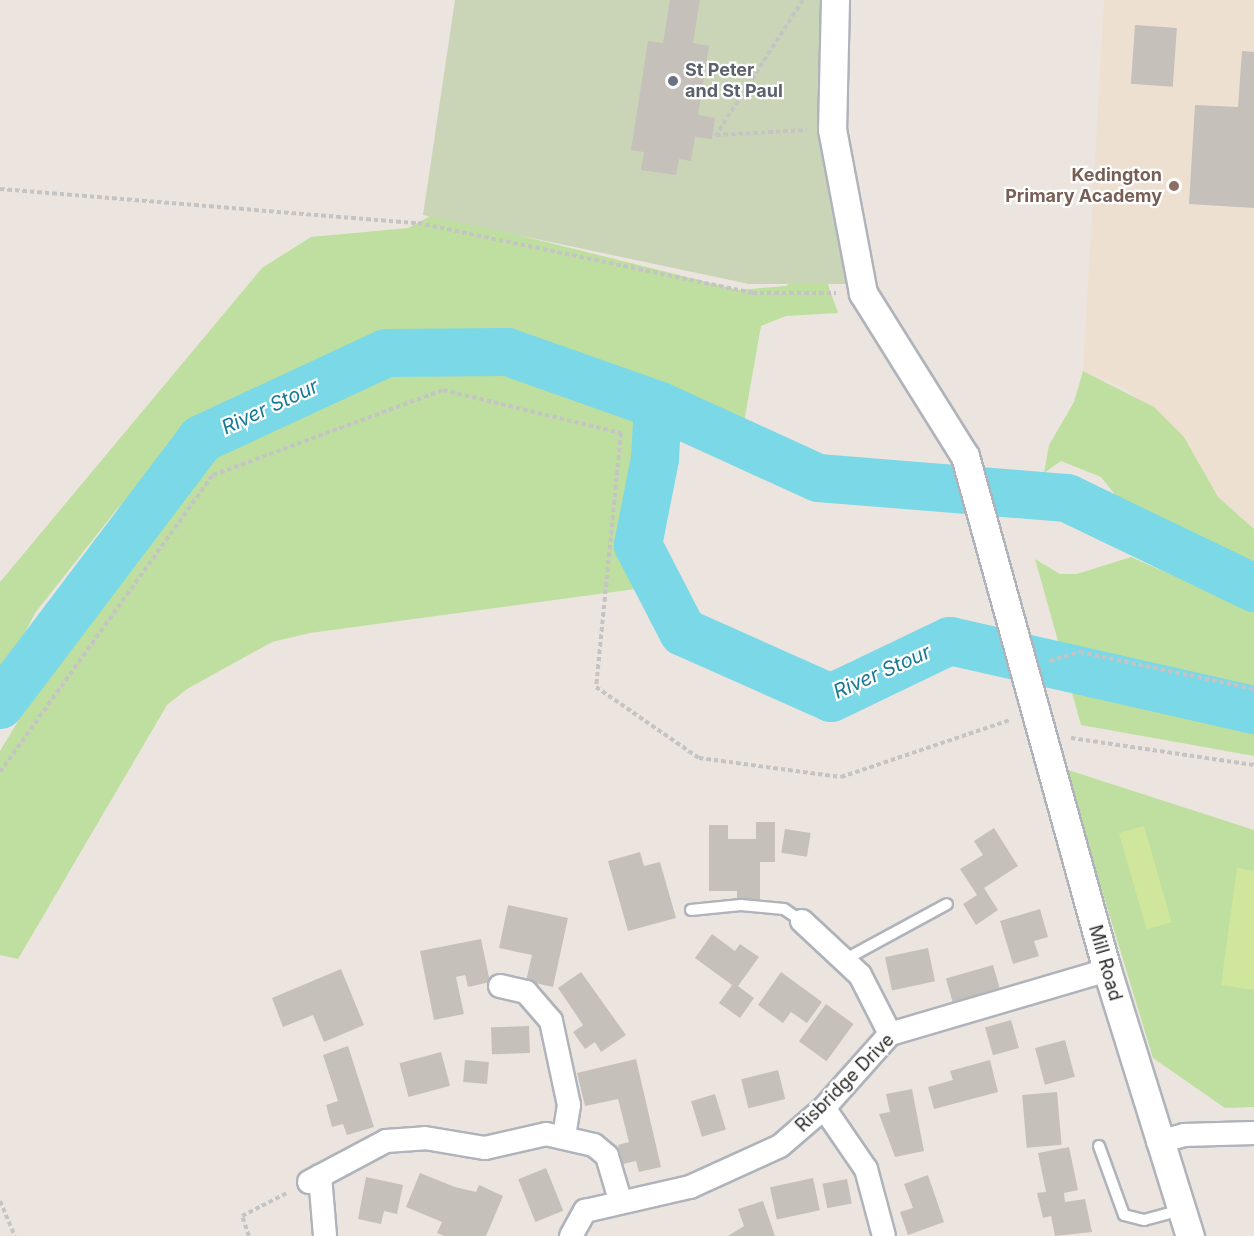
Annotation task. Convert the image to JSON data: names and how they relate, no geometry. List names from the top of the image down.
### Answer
{
  "streets": {
    "street": ["Mill Road", "Risbridge Drive"]
  },
  "crossings": [
    ["Mill Road", "Risbridge Drive"]
  ],
  "water": ["River Stour"],
  "places": ["St Peter and St Paul", "Kedington Primary Academy"]
}
